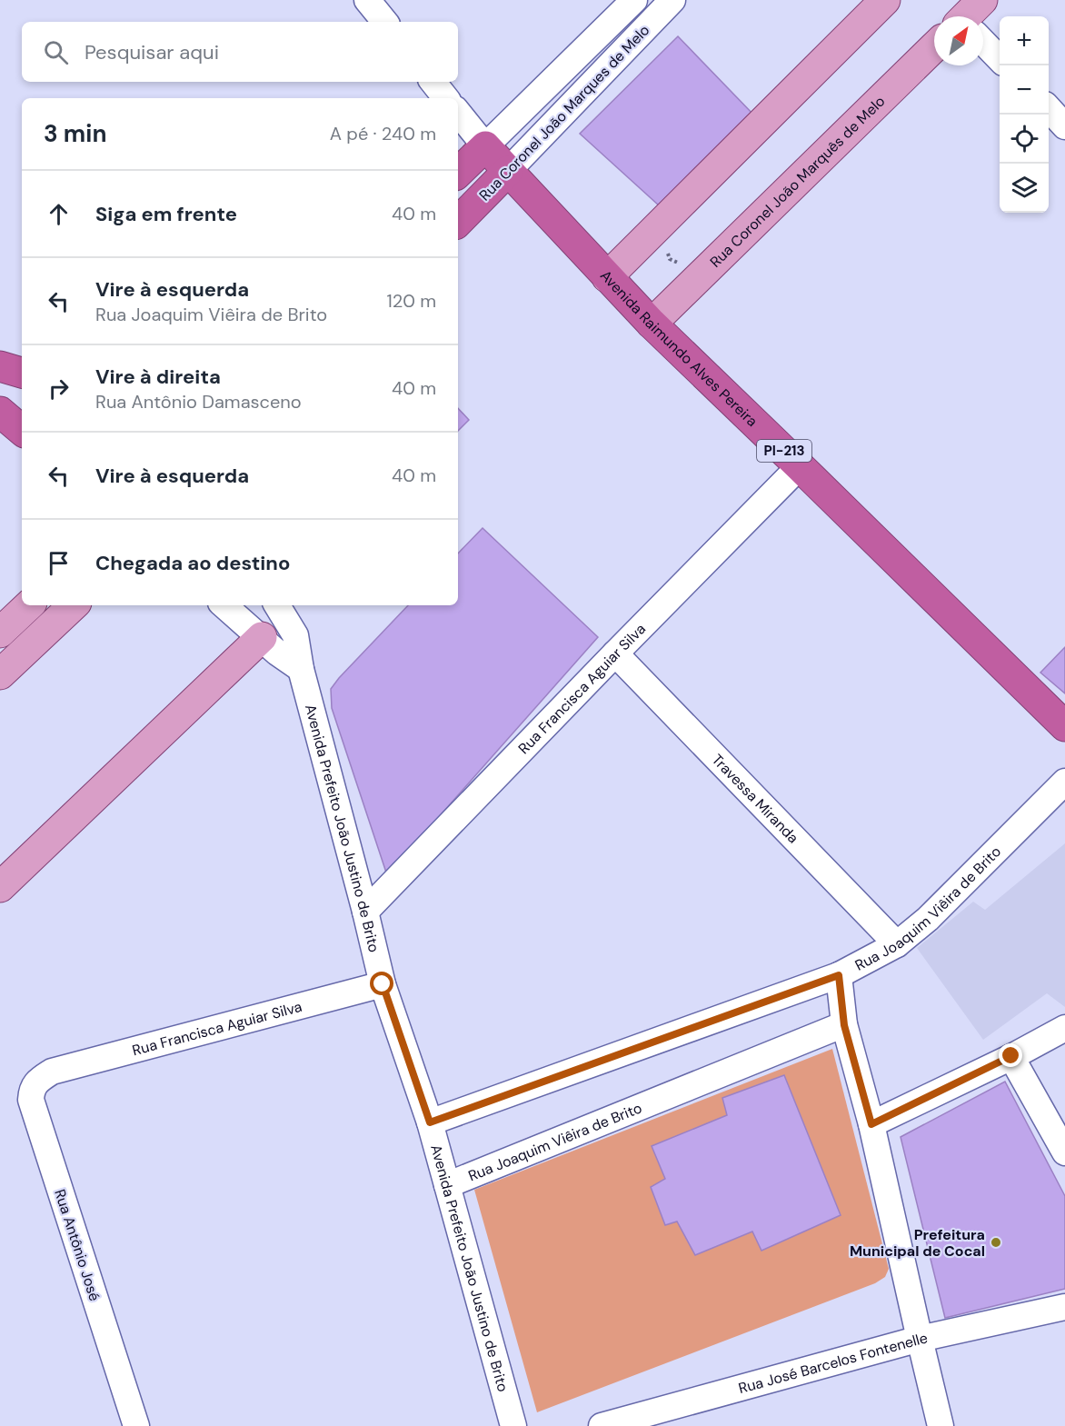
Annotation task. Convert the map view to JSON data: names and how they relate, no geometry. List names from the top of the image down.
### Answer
{
  "streets": {
    "highway": ["Rua Coronel João Marques de Melo", "Avenida Raimundo Alves Pereira", "PI-213"],
    "main road": ["Rua Coronel João Marquês de Melo"],
    "street": [
      "Rua Francisca Aguiar Silva",
      "Travessa Miranda",
      "Avenida Prefeito João Justino de Brito",
      "Rua Joaquim Viêira de Brito",
      "Rua Antônio José",
      "Rua José Barcelos Fontenelle"
    ]
  },
  "crossings": [
    ["Rua Coronel João Marques de Melo", "Avenida Raimundo Alves Pereira"],
    ["Rua Coronel João Marques de Melo", "PI-213"],
    ["Rua Coronel João Marquês de Melo", "Avenida Raimundo Alves Pereira"],
    ["Avenida Raimundo Alves Pereira", "PI-213"],
    ["Avenida Raimundo Alves Pereira", "Rua Francisca Aguiar Silva"],
    ["Rua Francisca Aguiar Silva", "Travessa Miranda"],
    ["Rua Francisca Aguiar Silva", "Avenida Prefeito João Justino de Brito"],
    ["Rua Francisca Aguiar Silva", "Rua Antônio José"],
    ["Travessa Miranda", "Rua Joaquim Viêira de Brito"],
    ["Avenida Prefeito João Justino de Brito", "Rua Joaquim Viêira de Brito"]
  ],
  "places": ["Prefeitura Municipal de Cocal"],
  "north": "top right",
  "page": {
    "map_buttons": ["+", "−"],
    "search": "Pesquisar aqui",
    "heading": ["3 min", "A pé · 240 m"],
    "list": [
      ["Siga em frente", "40 m"],
      ["Vire à esquerda", "Rua Joaquim Viêira de Brito", "120 m"],
      ["Vire à direita", "Rua Antônio Damasceno", "40 m"],
      ["Vire à esquerda", "40 m"],
      "Chegada ao destino"
    ]
  }
}
